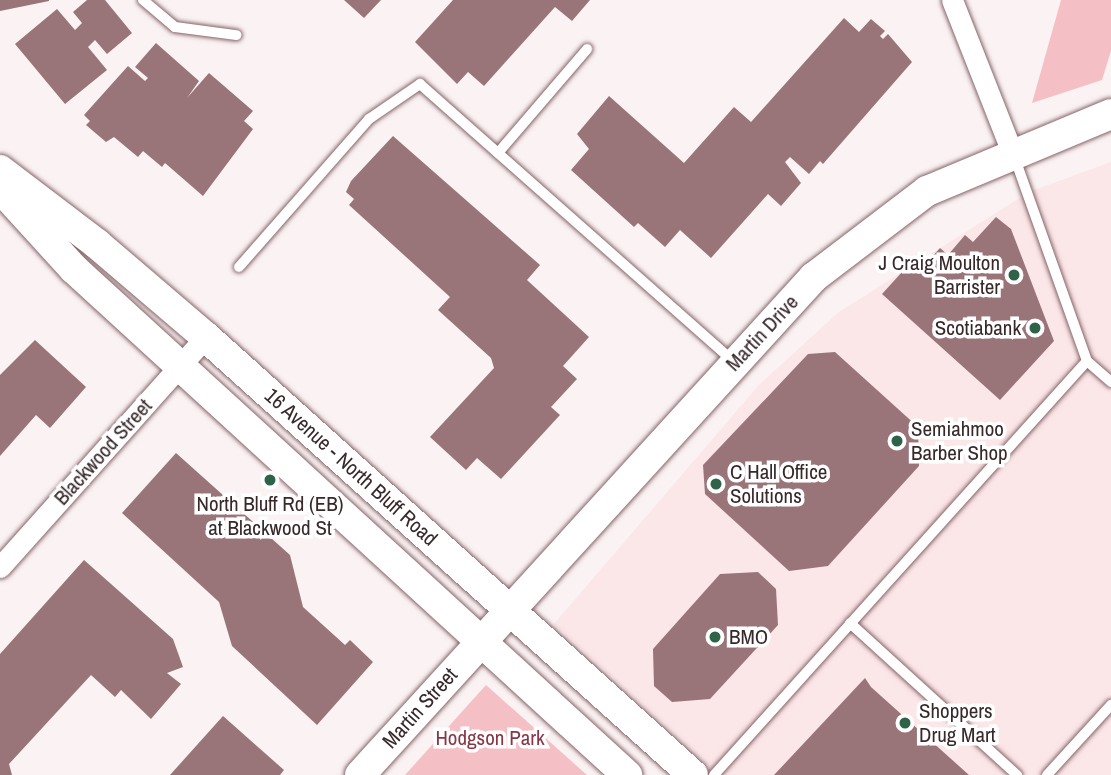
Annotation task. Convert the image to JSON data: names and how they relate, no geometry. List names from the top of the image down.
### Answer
{
  "streets": {
    "main road": ["Martin Drive", "16 Avenue - North Bluff Road", "Martin Street"],
    "street": ["Blackwood Street"]
  },
  "crossings": [
    ["Martin Drive", "16 Avenue - North Bluff Road"],
    ["Martin Drive", "Martin Street"],
    ["Blackwood Street", "16 Avenue - North Bluff Road"],
    ["16 Avenue - North Bluff Road", "Martin Street"]
  ],
  "parks": ["Hodgson Park"],
  "places": [
    "J Craig Moulton Barrister",
    "Scotiabank",
    "Semiahmoo Barber Shop",
    "North Bluff Rd (EB) at Blackwood St",
    "C Hall Office Solutions",
    "BMO",
    "Shoppers Drug Mart"
  ]
}
